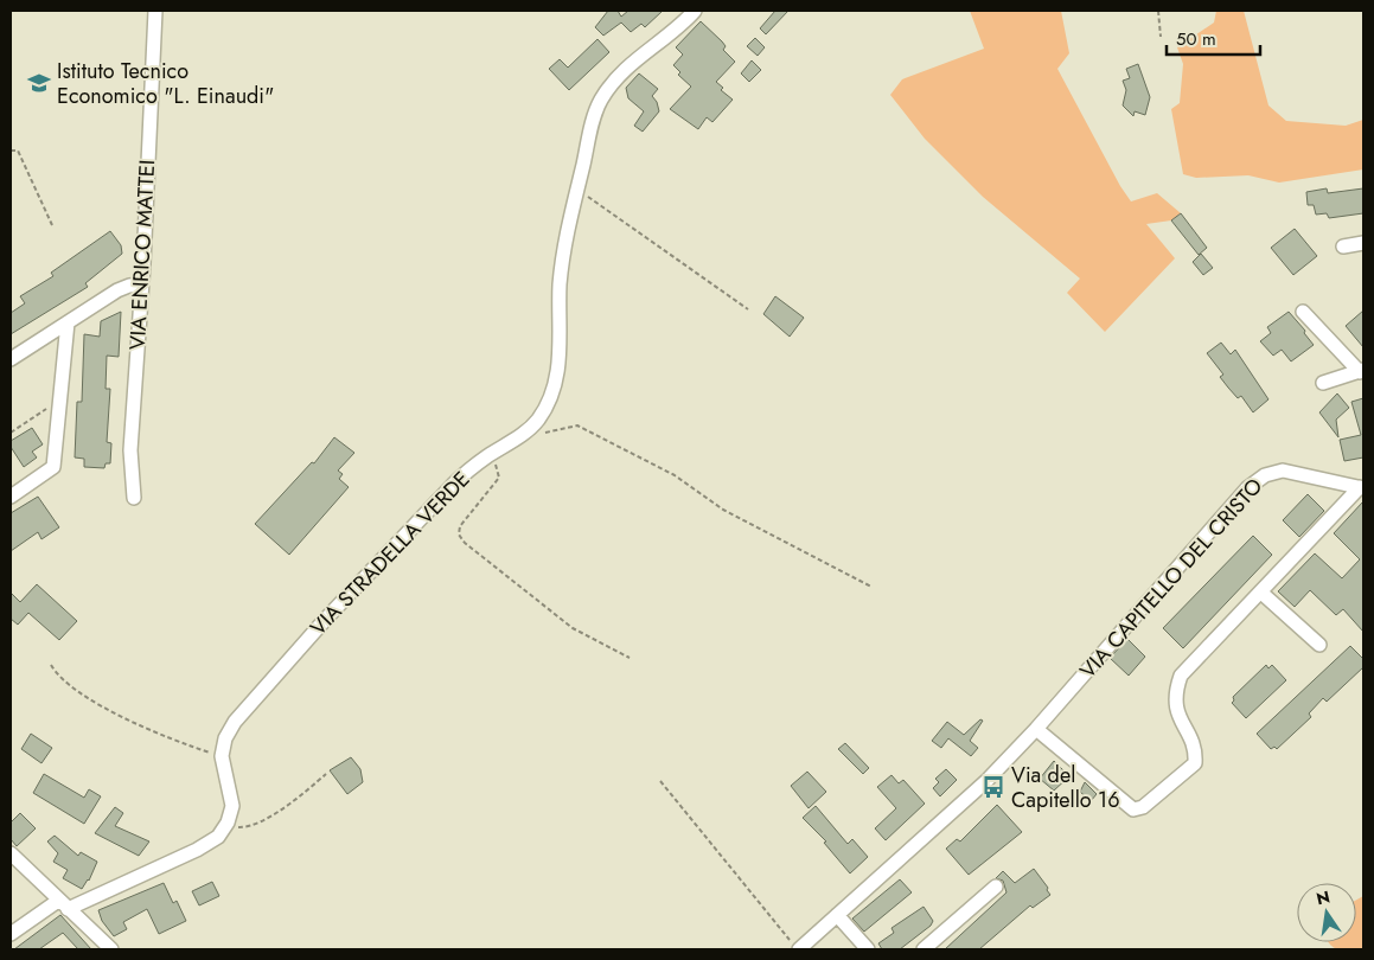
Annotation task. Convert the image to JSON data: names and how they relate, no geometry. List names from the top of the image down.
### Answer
{
  "streets": {
    "street": ["VIA ENRICO MATTEI", "VIA STRADELLA VERDE", "VIA CAPITELLO DEL CRISTO"]
  },
  "places": {
    "school or university": ["Istituto Tecnico Economico \"L. Einaudi\""],
    "bus stop": ["Via del Capitello 16"]
  },
  "scale_bar": "50 m",
  "north": "top"
}
